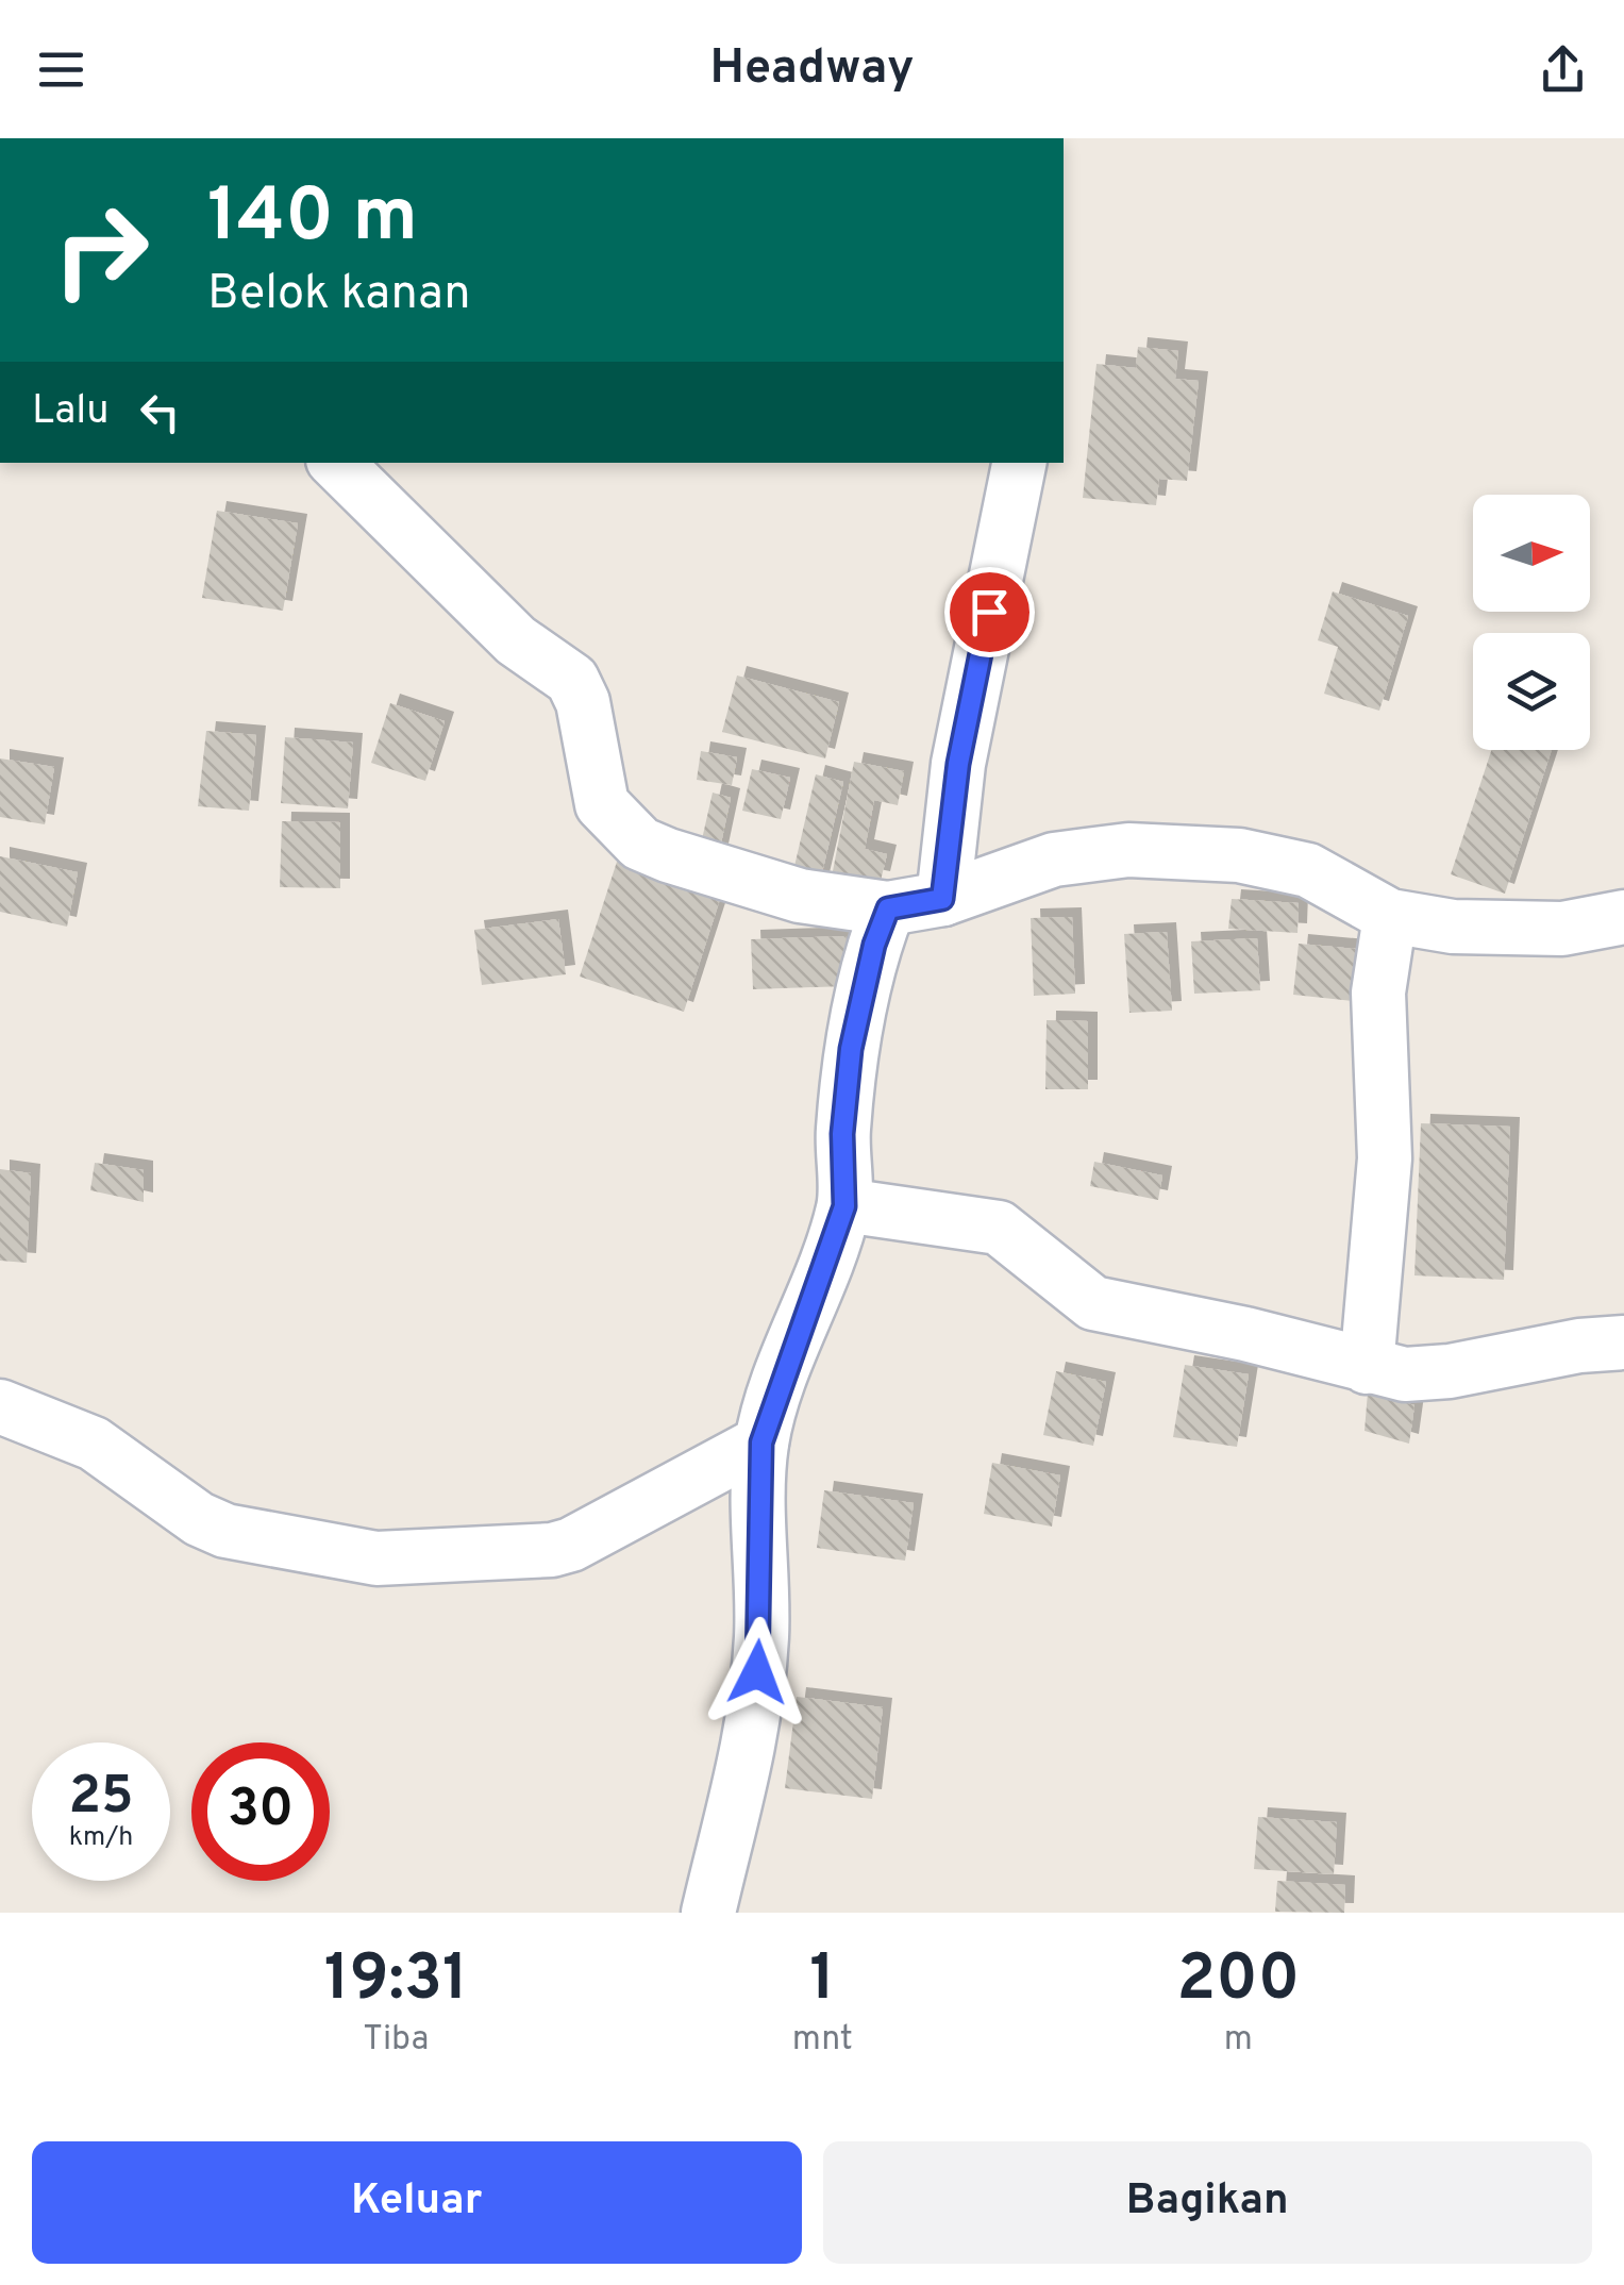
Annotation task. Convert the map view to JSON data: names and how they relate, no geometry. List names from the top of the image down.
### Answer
{
  "north": "right",
  "page": {
    "header": "Headway",
    "turn": ["140 m", "Belok kanan"],
    "then": "Lalu",
    "speed": "25 km/h",
    "limit": "30",
    "eta": [
      "19:31",
      "Tiba",
      "1",
      "mnt",
      "200",
      "m"
    ],
    "buttons": ["Keluar", "Bagikan"]
  }
}
